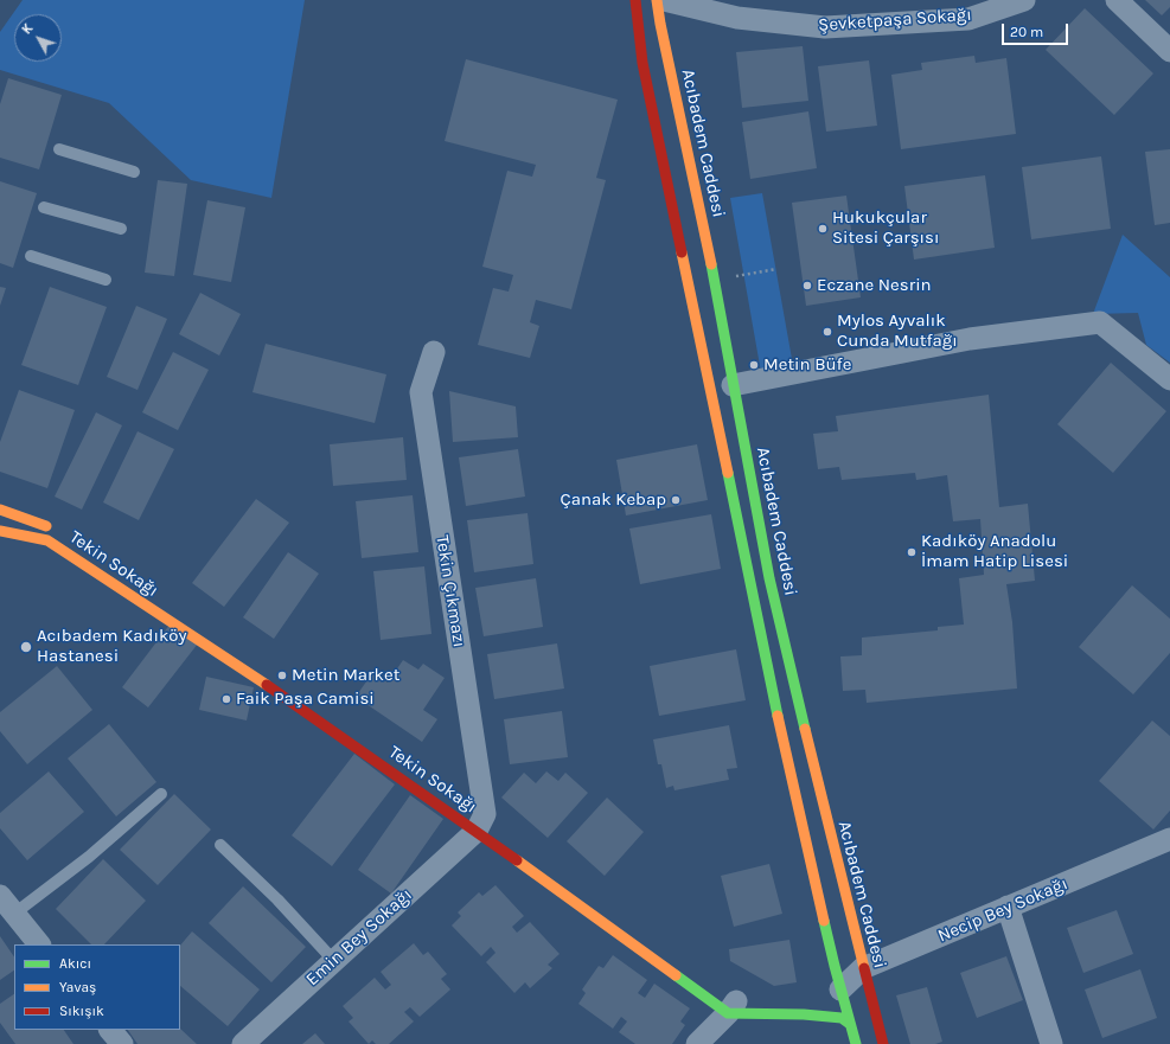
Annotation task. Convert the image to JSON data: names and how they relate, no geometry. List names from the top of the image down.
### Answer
{
  "streets": {
    "main road": ["Acıbadem Caddesi", "Tekin Sokağı"],
    "street": [
      "Şevketpaşa Sokağı",
      "Tekin Çıkmazı",
      "Necip Bey Sokağı",
      "Emin Bey Sokağı"
    ]
  },
  "crossings": [
    ["Acıbadem Caddesi", "Necip Bey Sokağı"],
    ["Tekin Sokağı", "Tekin Çıkmazı"],
    ["Tekin Sokağı", "Emin Bey Sokağı"],
    ["Tekin Çıkmazı", "Emin Bey Sokağı"]
  ],
  "places": [
    "Hukukçular Sitesi Çarşısı",
    "Eczane Nesrin",
    "Mylos Ayvalık Cunda Mutfağı",
    "Metin Büfe",
    "Çanak Kebap",
    "Kadıköy Anadolu İmam Hatip Lisesi",
    "Acıbadem Kadıköy Hastanesi",
    "Metin Market",
    "Faik Paşa Camisi"
  ],
  "legend": ["Akıcı", "Yavaş", "Sıkışık"],
  "scale_bar": "20 m",
  "north": "top left"
}
